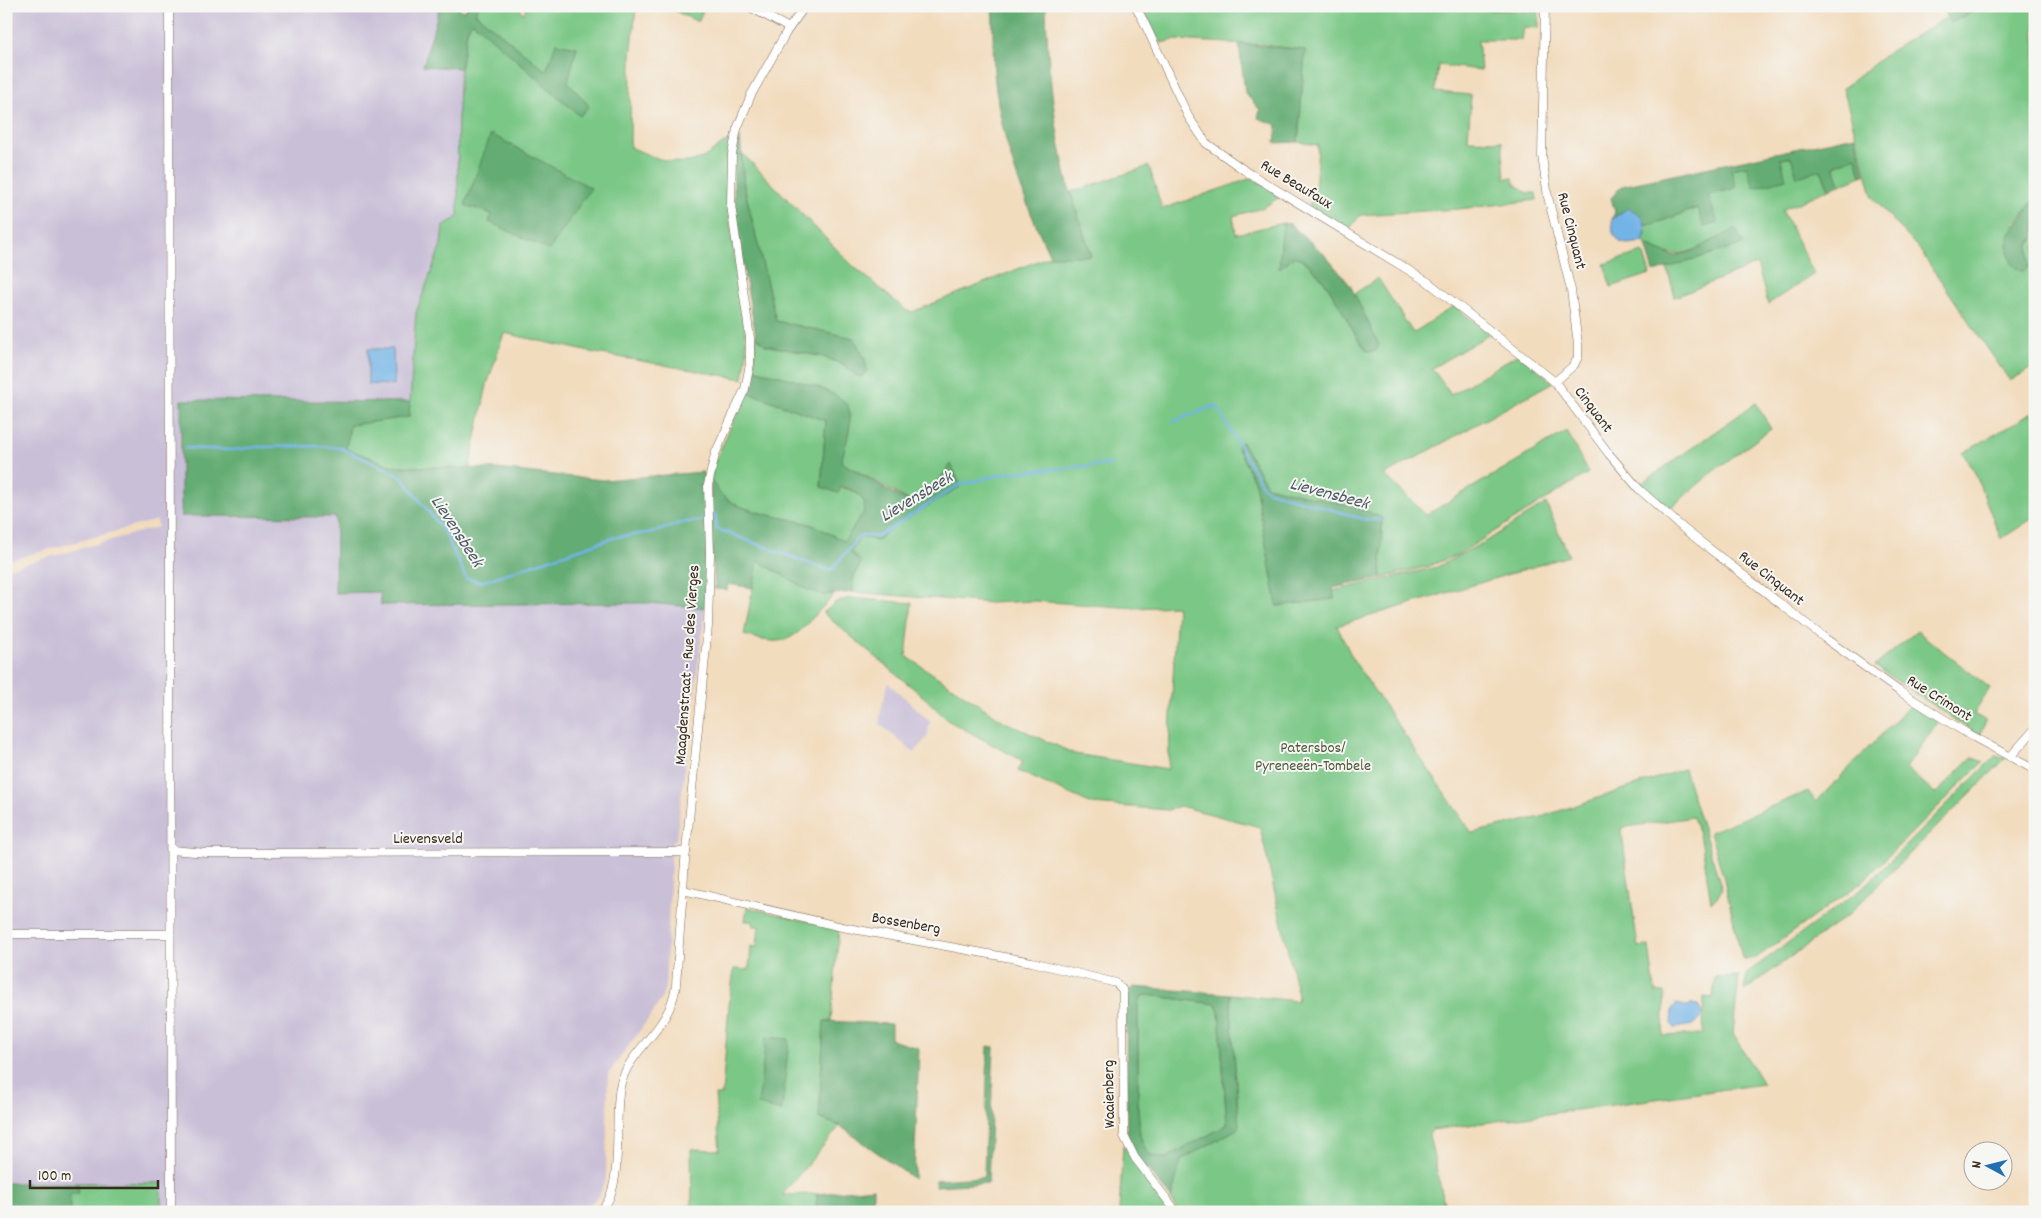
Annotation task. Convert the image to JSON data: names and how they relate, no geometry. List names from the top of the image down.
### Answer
{
  "streets": {
    "street": [
      "Rue Beaufaux",
      "Rue Cinquant",
      "Cinquant",
      "Maagdenstraat - Rue des Vierges",
      "Rue Crimont",
      "Lievensveld",
      "Bossenberg",
      "Waaienberg"
    ]
  },
  "crossings": [
    ["Rue Beaufaux", "Rue Cinquant"],
    ["Rue Beaufaux", "Cinquant"],
    ["Rue Cinquant", "Cinquant"],
    ["Rue Cinquant", "Rue Crimont"],
    ["Maagdenstraat - Rue des Vierges", "Lievensveld"],
    ["Maagdenstraat - Rue des Vierges", "Bossenberg"],
    ["Bossenberg", "Waaienberg"]
  ],
  "water": ["Lievensbeek"],
  "parks": ["Patersbos/ Pyreneeën-Tombele"],
  "scale_bar": "100 m",
  "north": "left"
}
